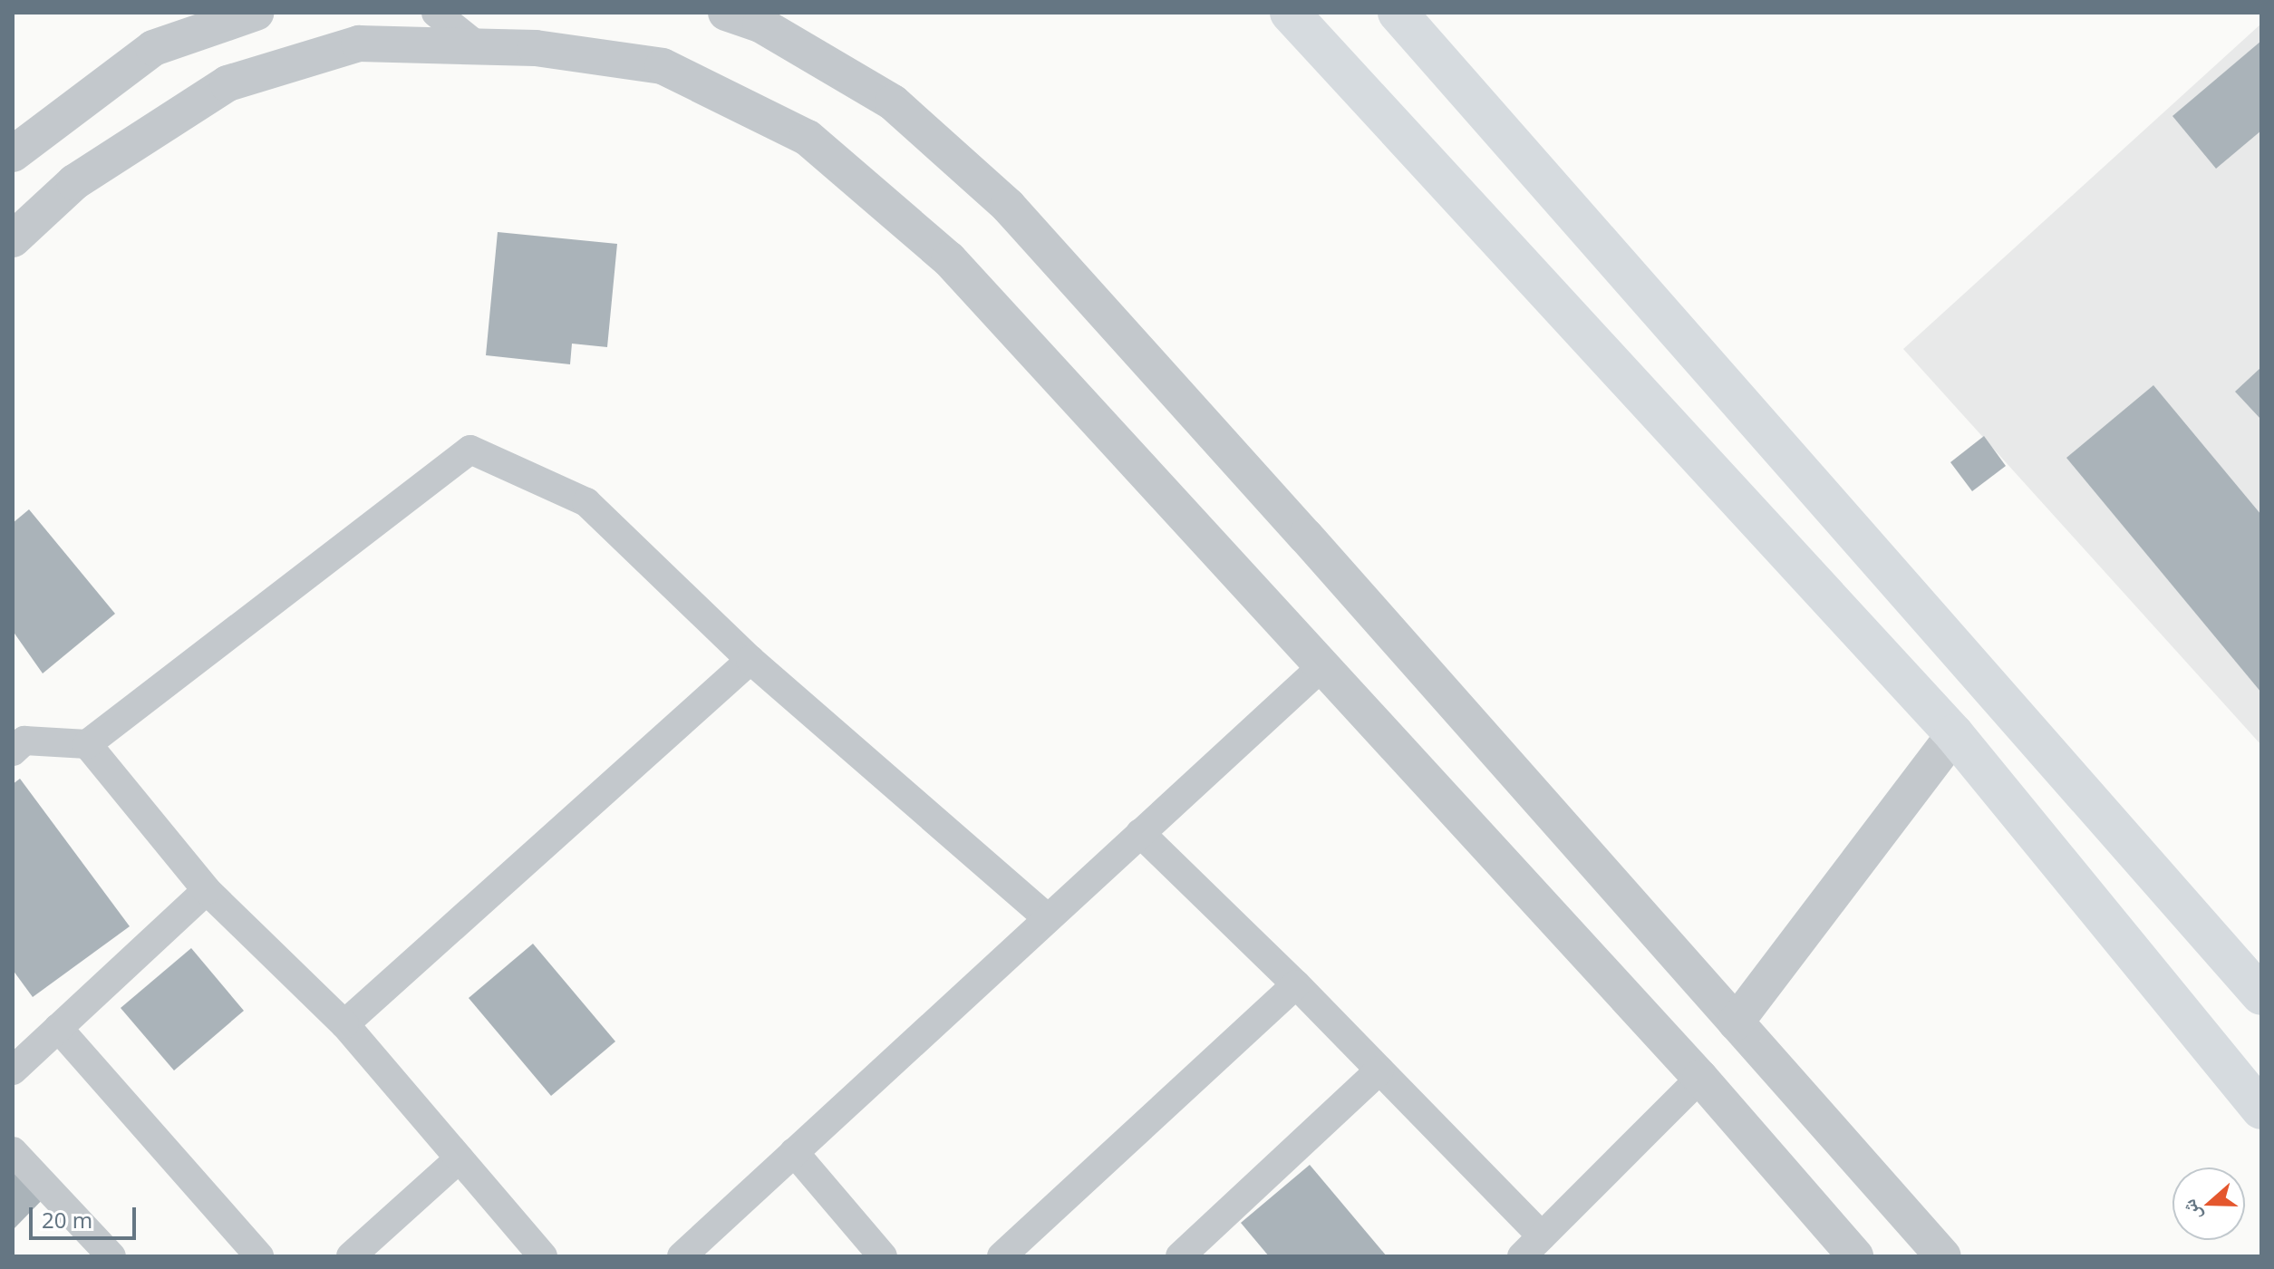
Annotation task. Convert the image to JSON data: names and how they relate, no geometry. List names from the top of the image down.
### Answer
{
  "scale_bar": "20 m",
  "north": "left"
}
